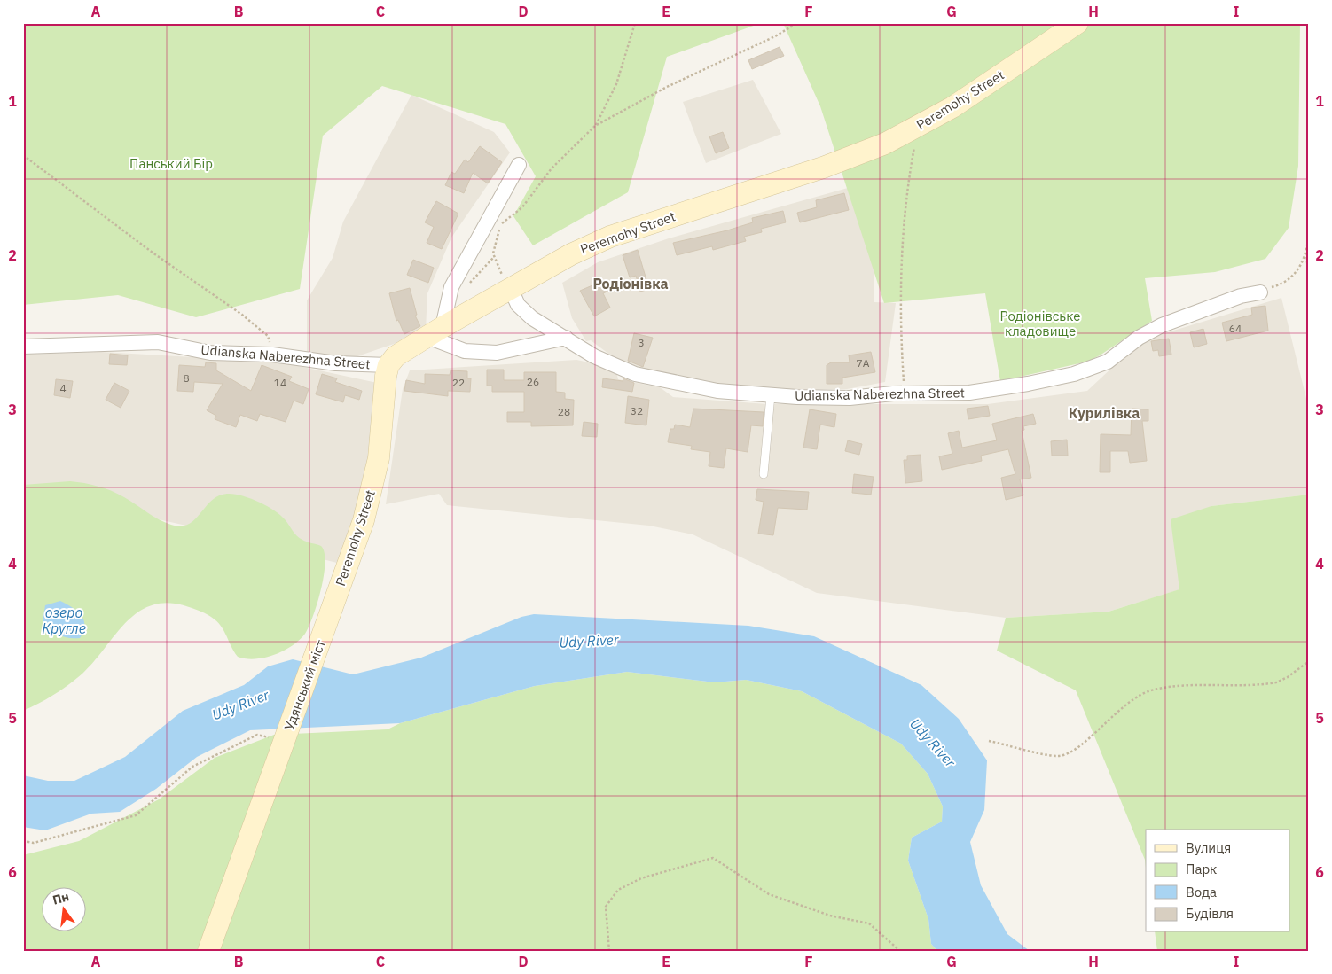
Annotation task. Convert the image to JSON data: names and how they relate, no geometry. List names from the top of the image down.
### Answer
{
  "streets": {
    "street": ["Peremohy Street", "Udianska Naberezhna Street", "Удянський міст"]
  },
  "crossings": [
    ["Peremohy Street", "Udianska Naberezhna Street"],
    ["Peremohy Street", "Удянський міст"]
  ],
  "districts": ["Родіонівка", "Курилівка"],
  "water": ["озеро Кругле", "Udy River"],
  "parks": ["Панський Бір", "Родіонівське кладовище"],
  "house_numbers": [
    "64",
    "3",
    "7А",
    "8",
    "26",
    "14",
    "22",
    "4",
    "32",
    "28"
  ],
  "legend": [
    "Вулиця",
    "Парк",
    "Вода",
    "Будівля"
  ],
  "north": "top",
  "grid": {
    "columns": [
      "A",
      "B",
      "C",
      "D",
      "E",
      "F",
      "G",
      "H",
      "I"
    ],
    "rows": [
      "1",
      "2",
      "3",
      "4",
      "5",
      "6"
    ]
  }
}
